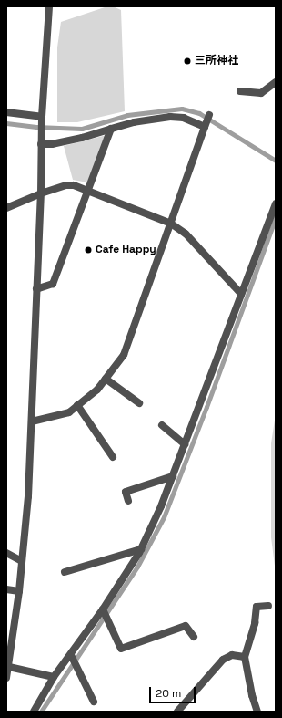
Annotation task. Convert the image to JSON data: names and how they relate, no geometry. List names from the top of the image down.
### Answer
{
  "places": ["三所神社", "Cafe Happy"],
  "scale_bar": "20 m"
}
